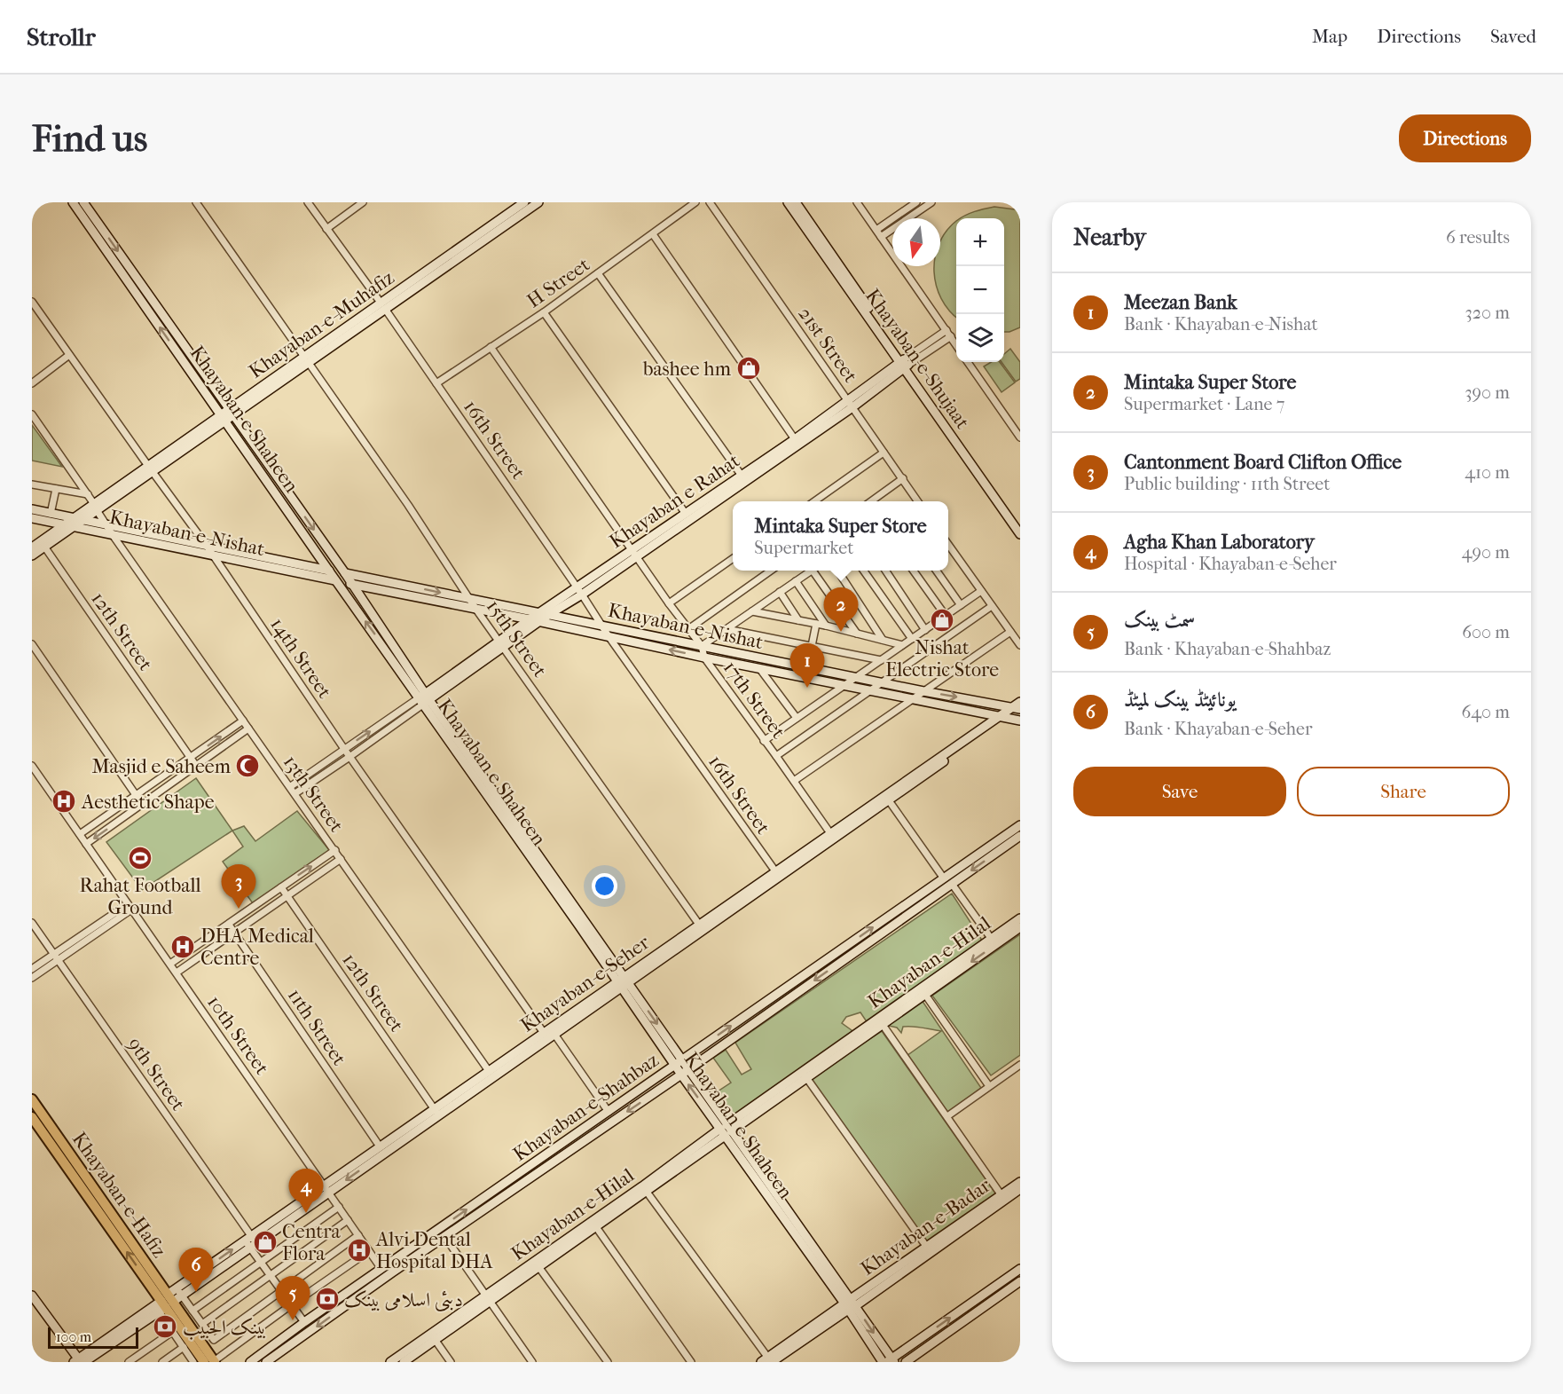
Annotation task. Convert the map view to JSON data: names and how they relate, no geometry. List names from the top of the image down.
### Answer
{
  "streets": {
    "main road": ["Khayaban-e-Hafiz"],
    "street": [
      "H Street",
      "Khayaban-e-Muhafiz",
      "21st Street",
      "Khayaban-e-Shujaat",
      "Khayaban e Shaheen",
      "16th Street",
      "Khayaban e Rahat",
      "Khayaban-e-Nishat",
      "12th Street",
      "15th Street",
      "14th Street",
      "17th Street",
      "13th Street",
      "Khayaban-e-Hilal",
      "Khayaban-e-Seher",
      "11th Street",
      "10th Street",
      "9th Street",
      "Khayaban-e-Shahbaz",
      "Khayaban-e-Badar"
    ]
  },
  "crossings": [
    ["H Street", "16th Street"],
    ["H Street", "17th Street"],
    ["Khayaban-e-Muhafiz", "Khayaban e Shaheen"],
    ["Khayaban-e-Muhafiz", "16th Street"],
    ["Khayaban-e-Muhafiz", "Khayaban-e-Nishat"],
    ["Khayaban-e-Muhafiz", "12th Street"],
    ["Khayaban-e-Muhafiz", "15th Street"],
    ["Khayaban-e-Muhafiz", "14th Street"],
    ["Khayaban-e-Muhafiz", "13th Street"],
    ["21st Street", "Khayaban e Rahat"],
    ["Khayaban-e-Shujaat", "Khayaban e Rahat"],
    ["Khayaban e Shaheen", "Khayaban e Rahat"],
    ["Khayaban e Shaheen", "Khayaban-e-Nishat"],
    ["Khayaban e Shaheen", "Khayaban-e-Hilal"],
    ["Khayaban e Shaheen", "Khayaban-e-Seher"],
    ["Khayaban e Shaheen", "Khayaban-e-Shahbaz"],
    ["Khayaban e Shaheen", "Khayaban-e-Badar"],
    ["16th Street", "Khayaban e Rahat"],
    ["16th Street", "Khayaban-e-Nishat"],
    ["16th Street", "Khayaban-e-Seher"],
    ["Khayaban e Rahat", "Khayaban-e-Nishat"],
    ["Khayaban e Rahat", "15th Street"],
    ["Khayaban e Rahat", "17th Street"],
    ["Khayaban-e-Nishat", "15th Street"],
    ["Khayaban-e-Nishat", "14th Street"],
    ["Khayaban-e-Nishat", "17th Street"],
    ["Khayaban-e-Nishat", "13th Street"],
    ["Khayaban-e-Nishat", "Khayaban-e-Seher"],
    ["12th Street", "Khayaban-e-Seher"],
    ["15th Street", "Khayaban-e-Seher"],
    ["14th Street", "Khayaban-e-Seher"],
    ["14th Street", "Khayaban-e-Shahbaz"],
    ["17th Street", "Khayaban-e-Seher"],
    ["13th Street", "Khayaban-e-Seher"],
    ["Khayaban-e-Seher", "11th Street"],
    ["Khayaban-e-Seher", "10th Street"],
    ["Khayaban-e-Seher", "9th Street"],
    ["Khayaban-e-Seher", "Khayaban-e-Hafiz"],
    ["10th Street", "Khayaban-e-Shahbaz"],
    ["9th Street", "Khayaban-e-Shahbaz"]
  ],
  "places": {
    "shop": ["bashee hm", "Nishat Electric Store", "Centra Flora"],
    "mosque": ["Masjid e Saheem"],
    "hospital": ["Aesthetic Shape", "DHA Medical Centre", "Alvi Dental Hospital DHA"],
    "sports": ["Rahat Football Ground"],
    "bank": ["دبئی اسلامی بینک", "بينک الحبيب"]
  },
  "scale_bar": "100 m",
  "north": "bottom",
  "page": {
    "header": "Strollr",
    "nav": ["Map", "Directions", "Saved"],
    "buttons": [
      "Directions",
      ["Save", "Share"]
    ],
    "title": "Find us",
    "heading": ["Nearby", "6 results"],
    "map_buttons": ["+", "−"],
    "list": [
      {
        "mark": "1",
        "name": "Meezan Bank",
        "note": "Bank · Khayaban-e-Nishat",
        "value": "320 m"
      },
      {
        "mark": "2",
        "name": "Mintaka Super Store",
        "note": "Supermarket · Lane 7",
        "value": "390 m"
      },
      {
        "mark": "3",
        "name": "Cantonment Board Clifton Office",
        "note": "Public building · 11th Street",
        "value": "410 m"
      },
      {
        "mark": "4",
        "name": "Agha Khan Laboratory",
        "note": "Hospital · Khayaban-e-Seher",
        "value": "490 m"
      },
      {
        "mark": "5",
        "name": "سمٹ بینک",
        "note": "Bank · Khayaban-e-Shahbaz",
        "value": "600 m"
      },
      {
        "mark": "6",
        "name": "یونائیٹڈ بینک لمیٹڈ",
        "note": "Bank · Khayaban-e-Seher",
        "value": "640 m"
      }
    ],
    "popup": ["Mintaka Super Store", "Supermarket"],
    "pins": [
      "2",
      "1",
      "3",
      "4",
      "6",
      "5"
    ],
    "scale": "100 m"
  }
}
